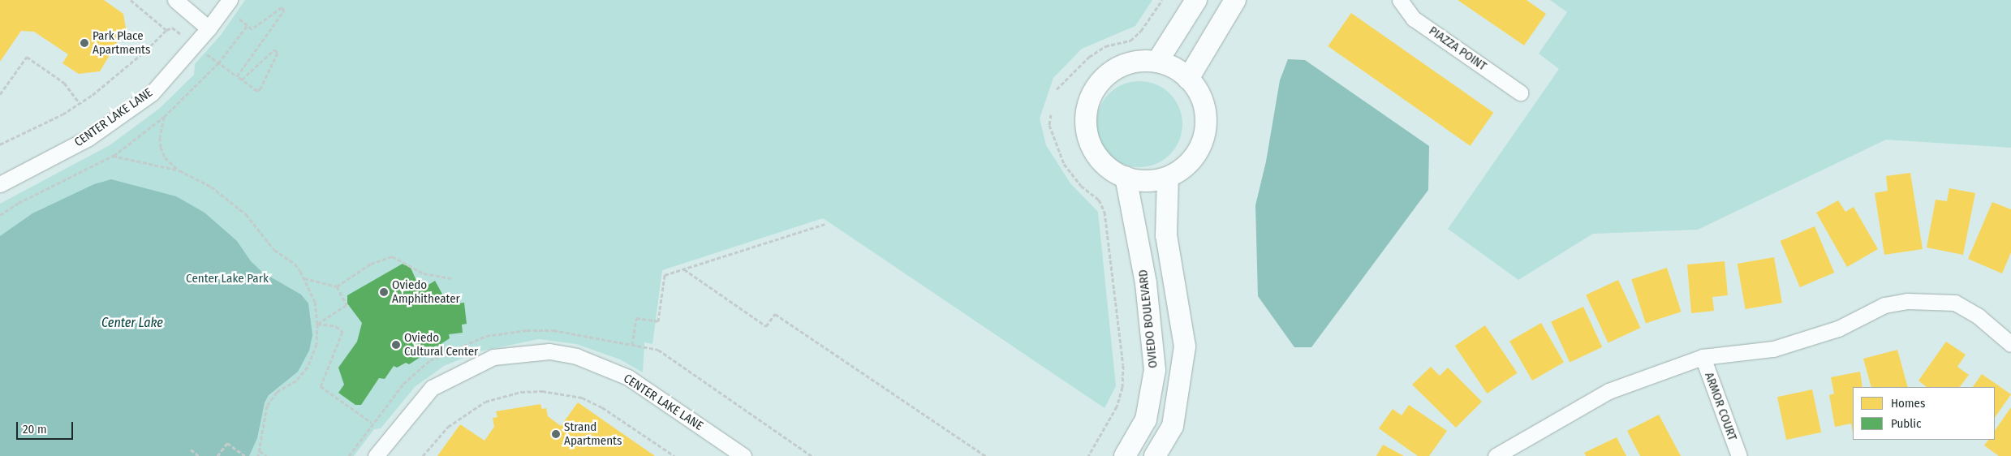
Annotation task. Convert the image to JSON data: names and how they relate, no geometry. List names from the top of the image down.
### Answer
{
  "streets": {
    "street": [
      "PIAZZA POINT",
      "CENTER LAKE LANE",
      "OVIEDO BOULEVARD",
      "ARMOR COURT"
    ]
  },
  "water": ["Center Lake"],
  "parks": ["Center Lake Park"],
  "places": [
    "Park Place Apartments",
    "Oviedo Amphitheater",
    "Oviedo Cultural Center",
    "Strand Apartments"
  ],
  "legend": ["Homes", "Public"],
  "scale_bar": "20 m"
}
